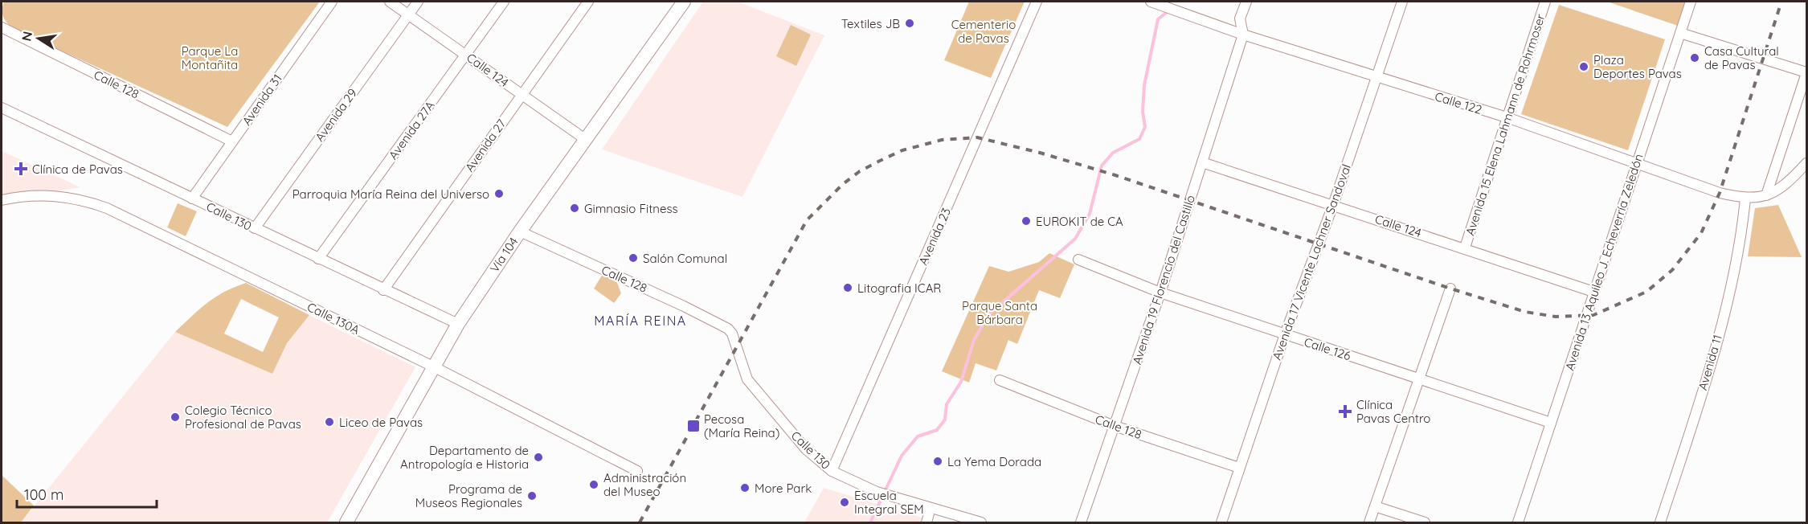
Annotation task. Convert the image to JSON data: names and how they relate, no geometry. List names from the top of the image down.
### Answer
{
  "streets": {
    "main road": ["Vía 104"],
    "street": [
      "Calle 124",
      "Calle 128",
      "Avenida 31",
      "Calle 122",
      "Avenida 29",
      "Avenida 15 Elena Lahmann de Rohrmoser",
      "Avenida 27A",
      "Avenida 27",
      "Calle 130",
      "Avenida 23",
      "Avenida 17 Vicente Lachner Sandoval",
      "Avenida 13 Aquileo J. Echeverría Zeledón",
      "Avenida 19 Florencio del Castillo",
      "Calle 130A",
      "Calle 126",
      "Avenida 11"
    ]
  },
  "crossings": [
    ["Calle 124", "Avenida 29"],
    ["Calle 124", "Avenida 15 Elena Lahmann de Rohrmoser"],
    ["Calle 124", "Avenida 27A"],
    ["Calle 124", "Avenida 27"],
    ["Calle 124", "Vía 104"],
    ["Calle 124", "Avenida 17 Vicente Lachner Sandoval"],
    ["Calle 124", "Avenida 13 Aquileo J. Echeverría Zeledón"],
    ["Calle 124", "Avenida 19 Florencio del Castillo"],
    ["Calle 128", "Avenida 31"],
    ["Calle 128", "Calle 130"],
    ["Calle 128", "Vía 104"],
    ["Calle 128", "Avenida 17 Vicente Lachner Sandoval"],
    ["Calle 128", "Avenida 19 Florencio del Castillo"],
    ["Avenida 31", "Calle 130"],
    ["Calle 122", "Avenida 15 Elena Lahmann de Rohrmoser"],
    ["Calle 122", "Avenida 17 Vicente Lachner Sandoval"],
    ["Calle 122", "Avenida 13 Aquileo J. Echeverría Zeledón"],
    ["Calle 122", "Avenida 19 Florencio del Castillo"],
    ["Calle 122", "Avenida 11"],
    ["Avenida 29", "Calle 130"],
    ["Avenida 27A", "Calle 130"],
    ["Avenida 27", "Calle 130"],
    ["Calle 130", "Avenida 23"],
    ["Calle 130", "Vía 104"],
    ["Vía 104", "Calle 130A"],
    ["Avenida 17 Vicente Lachner Sandoval", "Calle 126"],
    ["Avenida 13 Aquileo J. Echeverría Zeledón", "Calle 126"],
    ["Avenida 19 Florencio del Castillo", "Calle 126"]
  ],
  "districts": ["MARÍA REINA"],
  "parks": ["Cementerio de Pavas", "Parque La Montañita", "Parque Santa Bárbara"],
  "places": {
    "other": [
      "Textiles JB",
      "Casa Cultural de Pavas",
      "Plaza Deportes Pavas",
      "Parroquia María Reina del Universo",
      "Gimnasio Fitness",
      "EUROKIT de CA",
      "Salón Comunal",
      "Litografia ICAR",
      "Colegio Técnico Profesional de Pavas",
      "Liceo de Pavas",
      "Departamento de Antropología e Historia",
      "La Yema Dorada",
      "Administración del Museo",
      "More Park",
      "Programa de Museos Regionales",
      "Escuela Integral SEM"
    ],
    "health": ["Clínica de Pavas", "Clínica Pavas Centro"],
    "transit": ["Pecosa (María Reina)"]
  },
  "scale_bar": "100 m",
  "north": "left"
}
